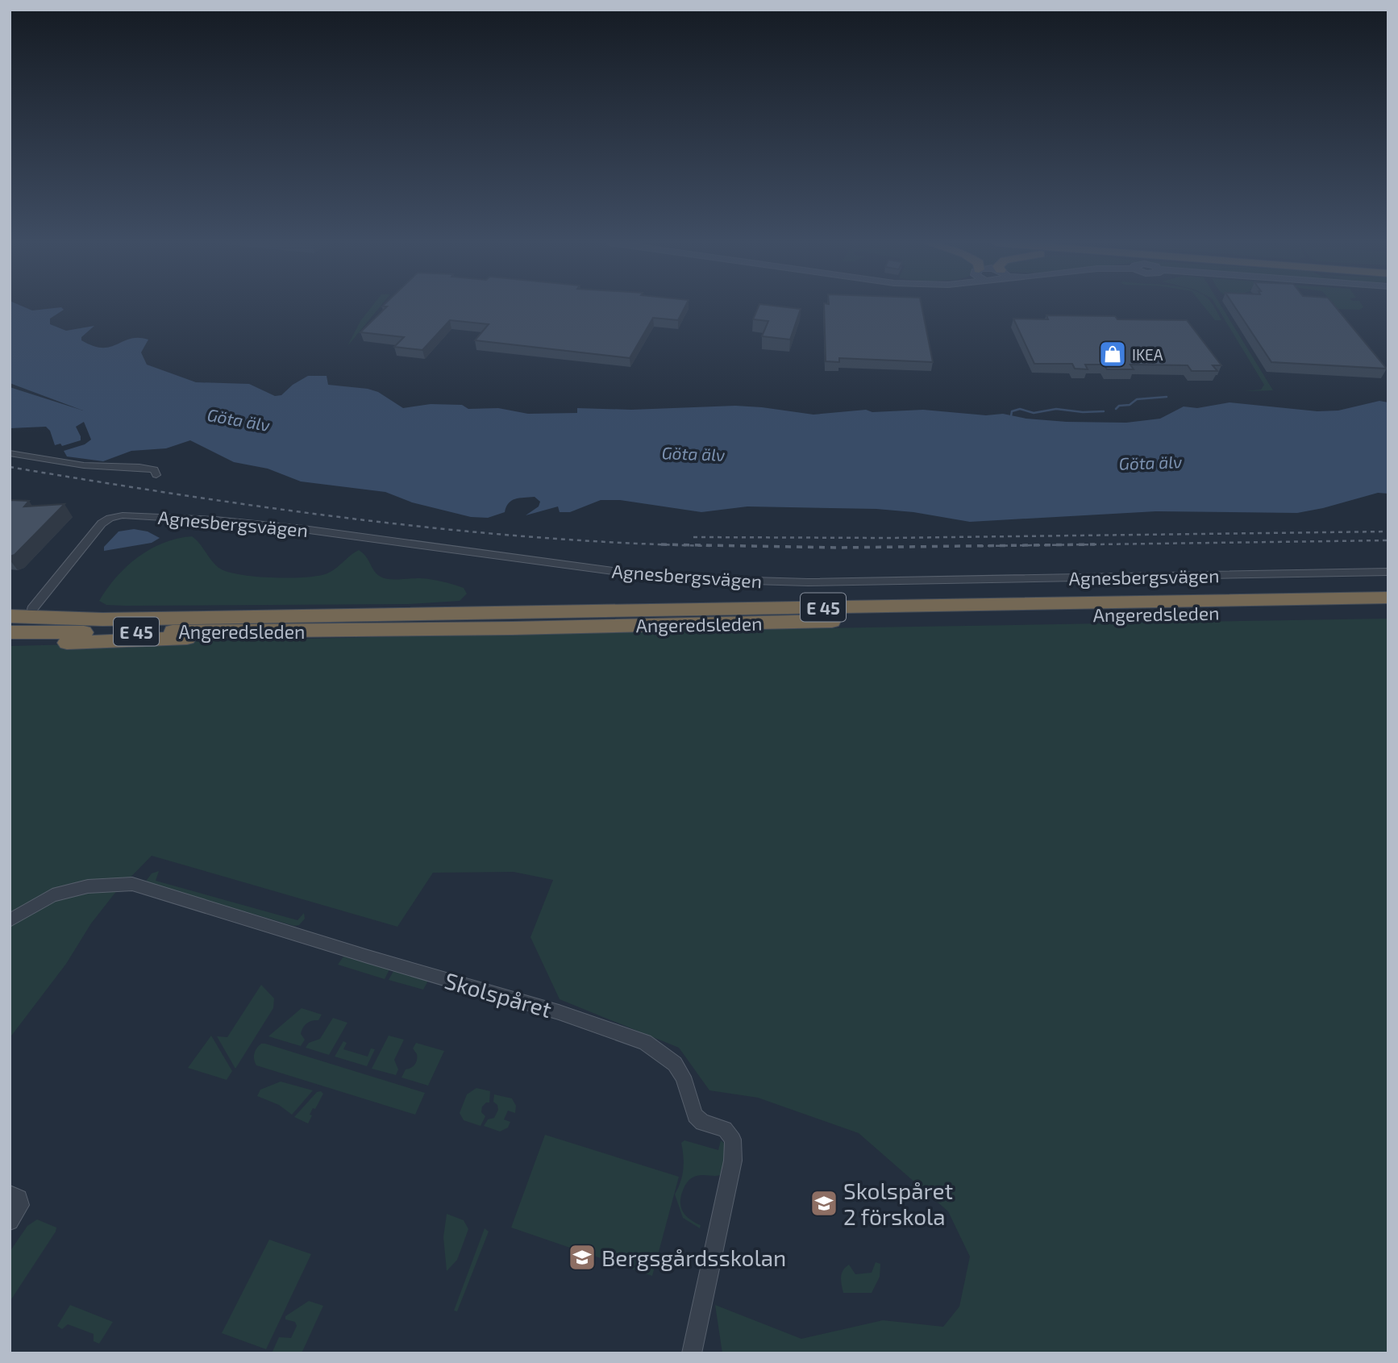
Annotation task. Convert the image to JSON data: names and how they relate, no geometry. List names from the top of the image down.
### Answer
{
  "streets": {
    "highway": ["E 45", "Angeredsleden"],
    "street": ["Agnesbergsvägen", "Skolspåret"]
  },
  "crossings": [
    ["E 45", "Angeredsleden"]
  ],
  "water": ["Göta älv"],
  "places": {
    "shop": ["IKEA"],
    "school or university": ["Skolspåret 2 förskola", "Bergsgårdsskolan"]
  }
}
